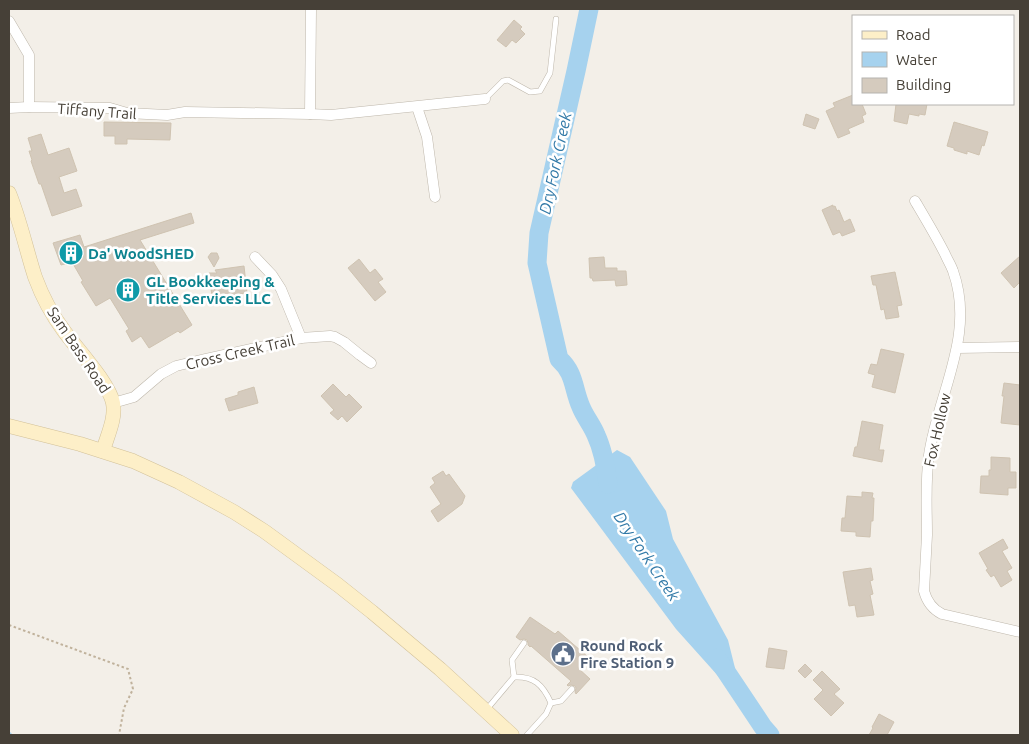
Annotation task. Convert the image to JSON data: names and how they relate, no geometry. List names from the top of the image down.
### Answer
{
  "streets": {
    "main road": ["Sam Bass Road"],
    "street": ["Tiffany Trail", "Cross Creek Trail", "Fox Hollow"]
  },
  "crossings": [
    ["Sam Bass Road", "Cross Creek Trail"]
  ],
  "water": ["Dry Fork Creek"],
  "places": {
    "building": ["Da' WoodSHED", "GL Bookkeeping & Title Services LLC"],
    "public building": ["Round Rock Fire Station 9"]
  },
  "legend": ["Road", "Water", "Building"]
}
